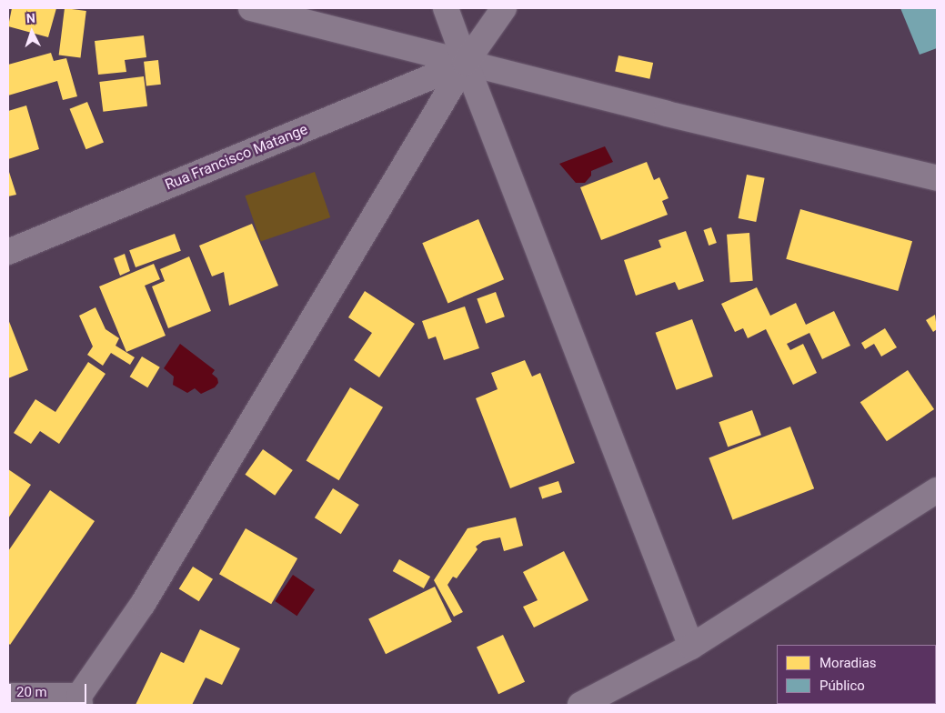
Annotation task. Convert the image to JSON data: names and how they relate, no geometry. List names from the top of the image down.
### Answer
{
  "streets": {
    "street": ["Rua Francisco Matange"]
  },
  "legend": ["Moradias", "Público"],
  "scale_bar": "20 m",
  "north": "top"
}
